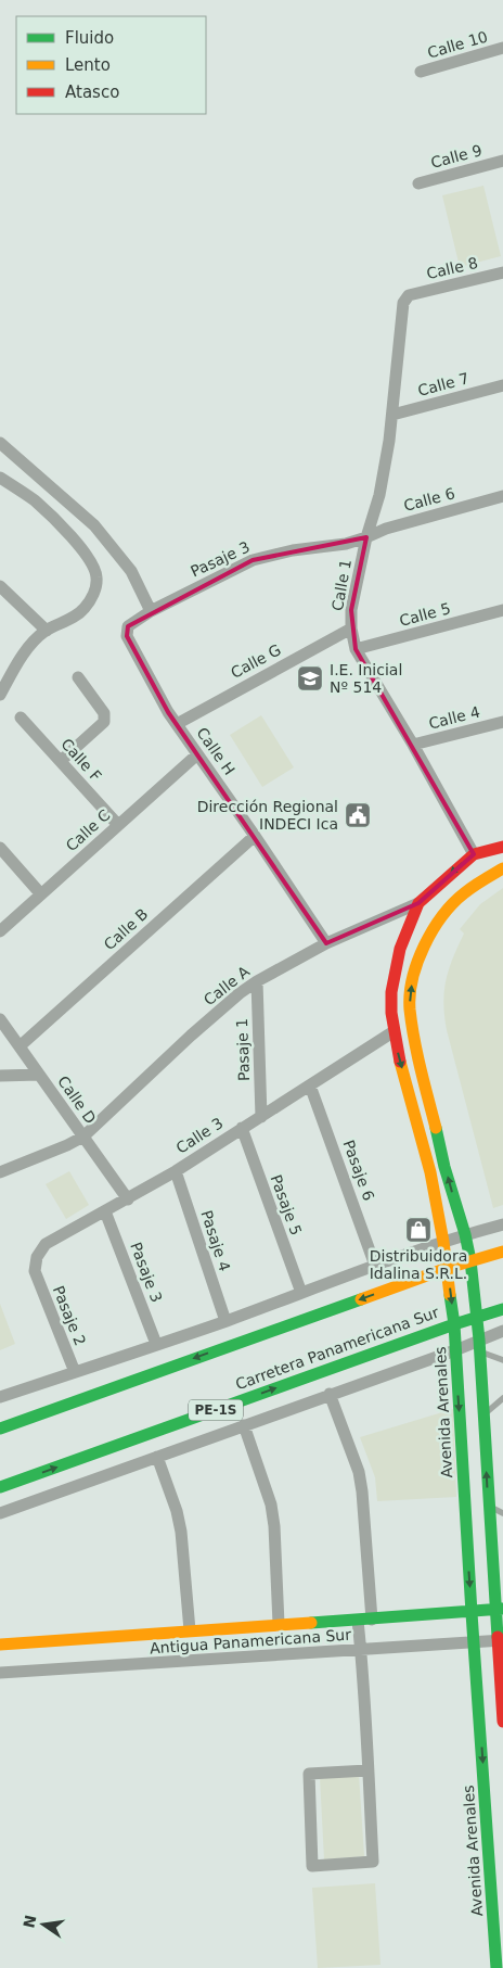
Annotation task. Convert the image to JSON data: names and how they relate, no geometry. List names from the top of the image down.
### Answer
{
  "streets": {
    "main road": ["Carretera Panamericana Sur", "PE-1S", "Avenida Arenales"],
    "street": [
      "Calle 10",
      "Calle 9",
      "Calle 8",
      "Calle 7",
      "Calle 6",
      "Pasaje 3",
      "Calle 1",
      "Calle 5",
      "Calle G",
      "Calle 4",
      "Calle H",
      "Calle F",
      "Calle C",
      "Calle B",
      "Calle A",
      "Pasaje 1",
      "Calle D",
      "Calle 3",
      "Pasaje 6",
      "Pasaje 5",
      "Pasaje 4",
      "Pasaje 2",
      "Antigua Panamericana Sur"
    ]
  },
  "crossings": [
    ["Calle 8", "Calle 1"],
    ["Calle 7", "Calle 1"],
    ["Calle 6", "Pasaje 3"],
    ["Calle 6", "Calle 1"],
    ["Pasaje 3", "Calle 1"],
    ["Pasaje 3", "Calle H"],
    ["Pasaje 3", "Calle 3"],
    ["Calle 1", "Calle 5"],
    ["Calle 1", "Calle G"],
    ["Calle 1", "Calle 4"],
    ["Calle 1", "Avenida Arenales"],
    ["Calle G", "Calle H"],
    ["Calle H", "Calle C"],
    ["Calle H", "Calle B"],
    ["Calle H", "Calle A"],
    ["Calle F", "Calle C"],
    ["Calle B", "Calle D"],
    ["Calle A", "Pasaje 1"],
    ["Calle A", "Calle D"],
    ["Calle A", "Avenida Arenales"],
    ["Pasaje 1", "Calle 3"],
    ["Calle D", "Calle 3"],
    ["Calle 3", "Pasaje 6"],
    ["Calle 3", "Pasaje 5"],
    ["Calle 3", "Pasaje 4"],
    ["Calle 3", "Pasaje 2"],
    ["Calle 3", "Avenida Arenales"],
    ["Carretera Panamericana Sur", "Avenida Arenales"],
    ["Avenida Arenales", "Antigua Panamericana Sur"]
  ],
  "places": {
    "school or university": ["I.E. Inicial Nº 514"],
    "public building": ["Dirección Regional INDECI Ica"],
    "shop": ["Distribuidora Idalina S.R.L."]
  },
  "legend": ["Fluido", "Lento", "Atasco"],
  "north": "left"
}
